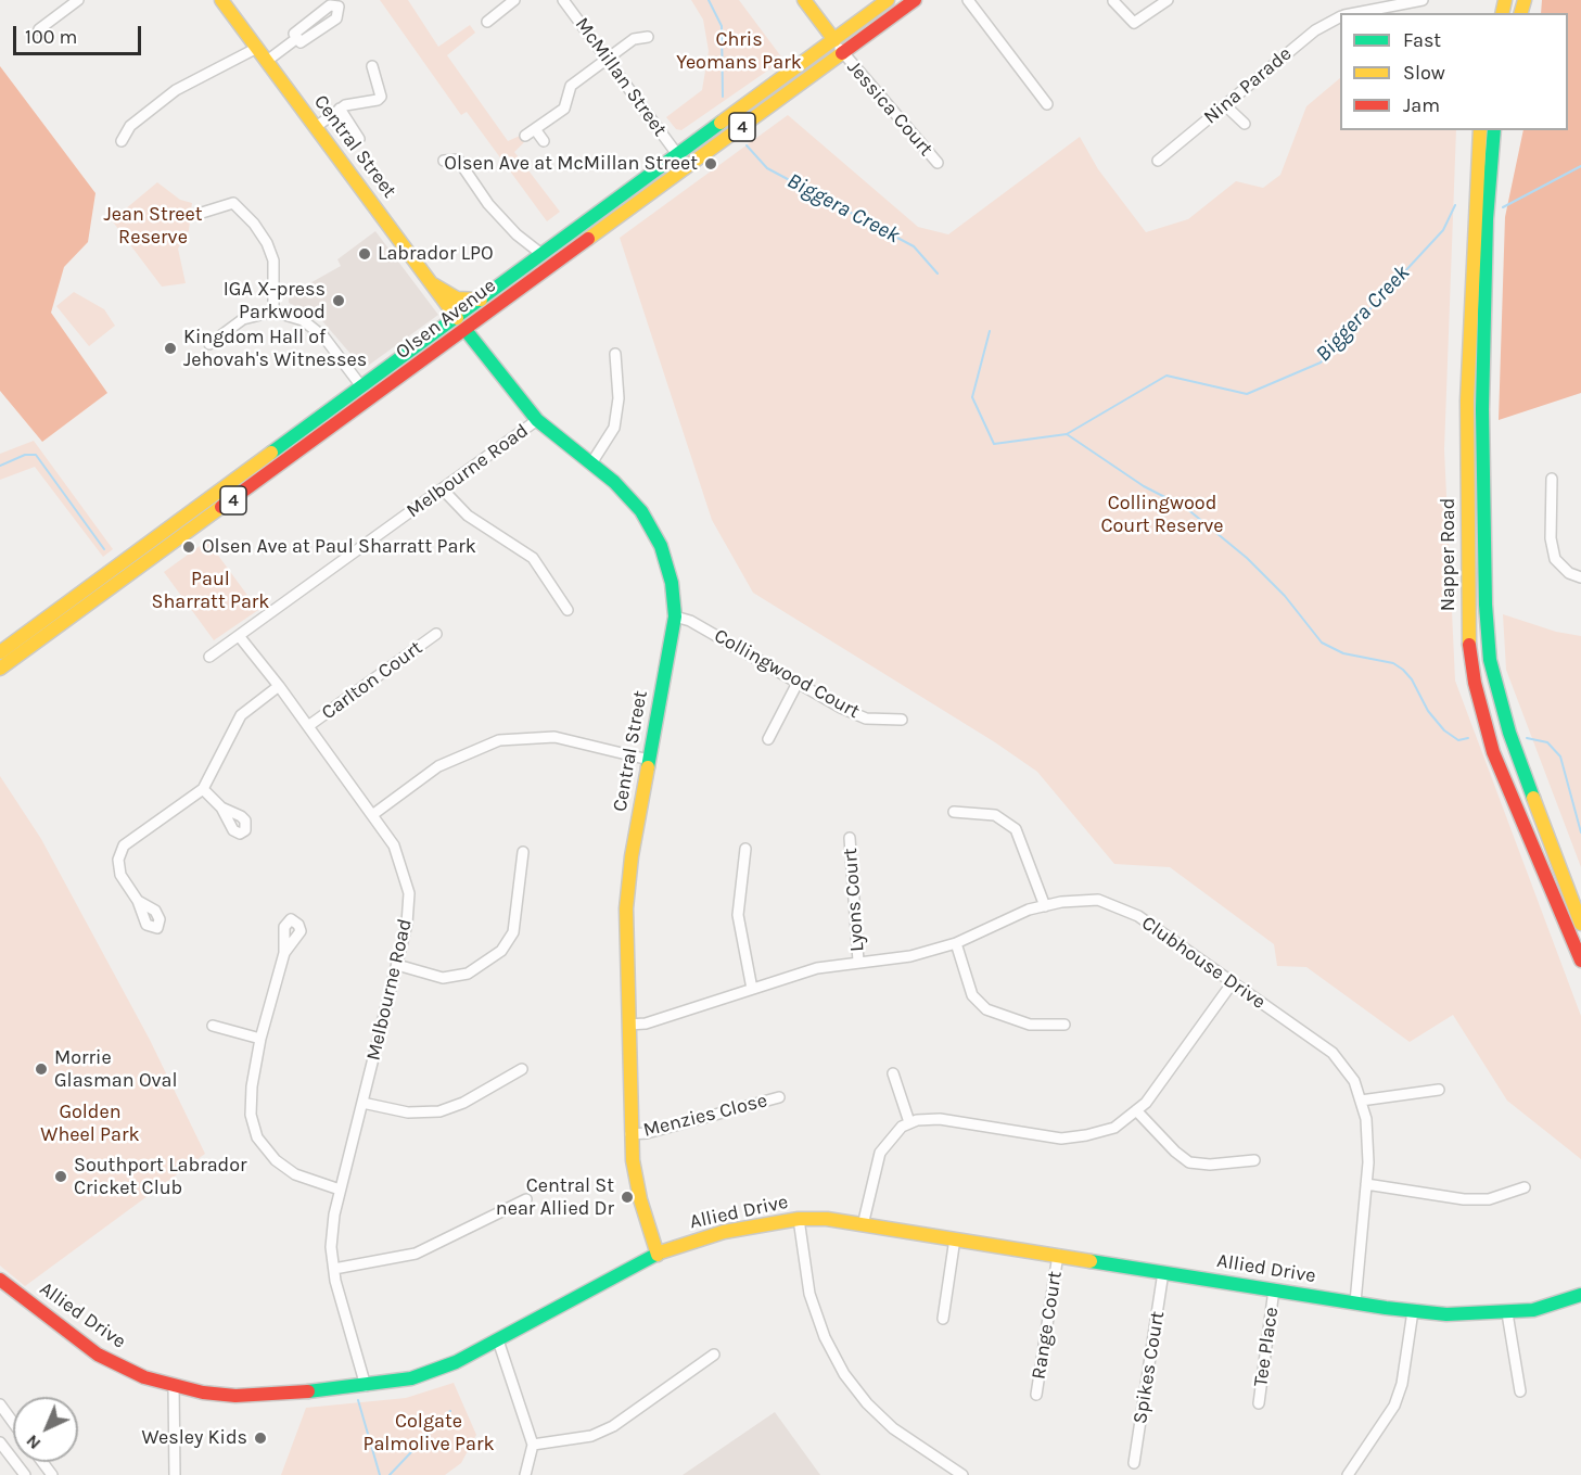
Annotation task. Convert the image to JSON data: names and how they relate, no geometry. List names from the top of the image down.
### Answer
{
  "streets": {
    "main road": [
      "4",
      "Central Street",
      "Olsen Avenue",
      "Napper Road",
      "Allied Drive"
    ],
    "street": [
      "McMillan Street",
      "Nina Parade",
      "Jessica Court",
      "Melbourne Road",
      "Collingwood Court",
      "Carlton Court",
      "Lyons Court",
      "Clubhouse Drive",
      "Menzies Close",
      "Range Court",
      "Tee Place",
      "Spikes Court"
    ]
  },
  "crossings": [
    ["McMillan Street", "Olsen Avenue"],
    ["Jessica Court", "Olsen Avenue"],
    ["Central Street", "Olsen Avenue"],
    ["Central Street", "Melbourne Road"],
    ["Central Street", "Collingwood Court"],
    ["Central Street", "Clubhouse Drive"],
    ["Central Street", "Menzies Close"],
    ["Central Street", "Allied Drive"],
    ["Melbourne Road", "Carlton Court"],
    ["Melbourne Road", "Allied Drive"],
    ["Lyons Court", "Clubhouse Drive"],
    ["Clubhouse Drive", "Allied Drive"],
    ["Allied Drive", "Range Court"],
    ["Allied Drive", "Tee Place"],
    ["Allied Drive", "Spikes Court"]
  ],
  "water": ["Biggera Creek"],
  "parks": [
    "Chris Yeomans Park",
    "Jean Street Reserve",
    "Collingwood Court Reserve",
    "Paul Sharratt Park",
    "Golden Wheel Park",
    "Colgate Palmolive Park"
  ],
  "places": [
    "Olsen Ave at McMillan Street",
    "Labrador LPO",
    "IGA X-press Parkwood",
    "Kingdom Hall of Jehovah's Witnesses",
    "Olsen Ave at Paul Sharratt Park",
    "Morrie Glasman Oval",
    "Southport Labrador Cricket Club",
    "Central St near Allied Dr",
    "Wesley Kids"
  ],
  "legend": ["Fast", "Slow", "Jam"],
  "scale_bar": "100 m",
  "north": "bottom left"
}
